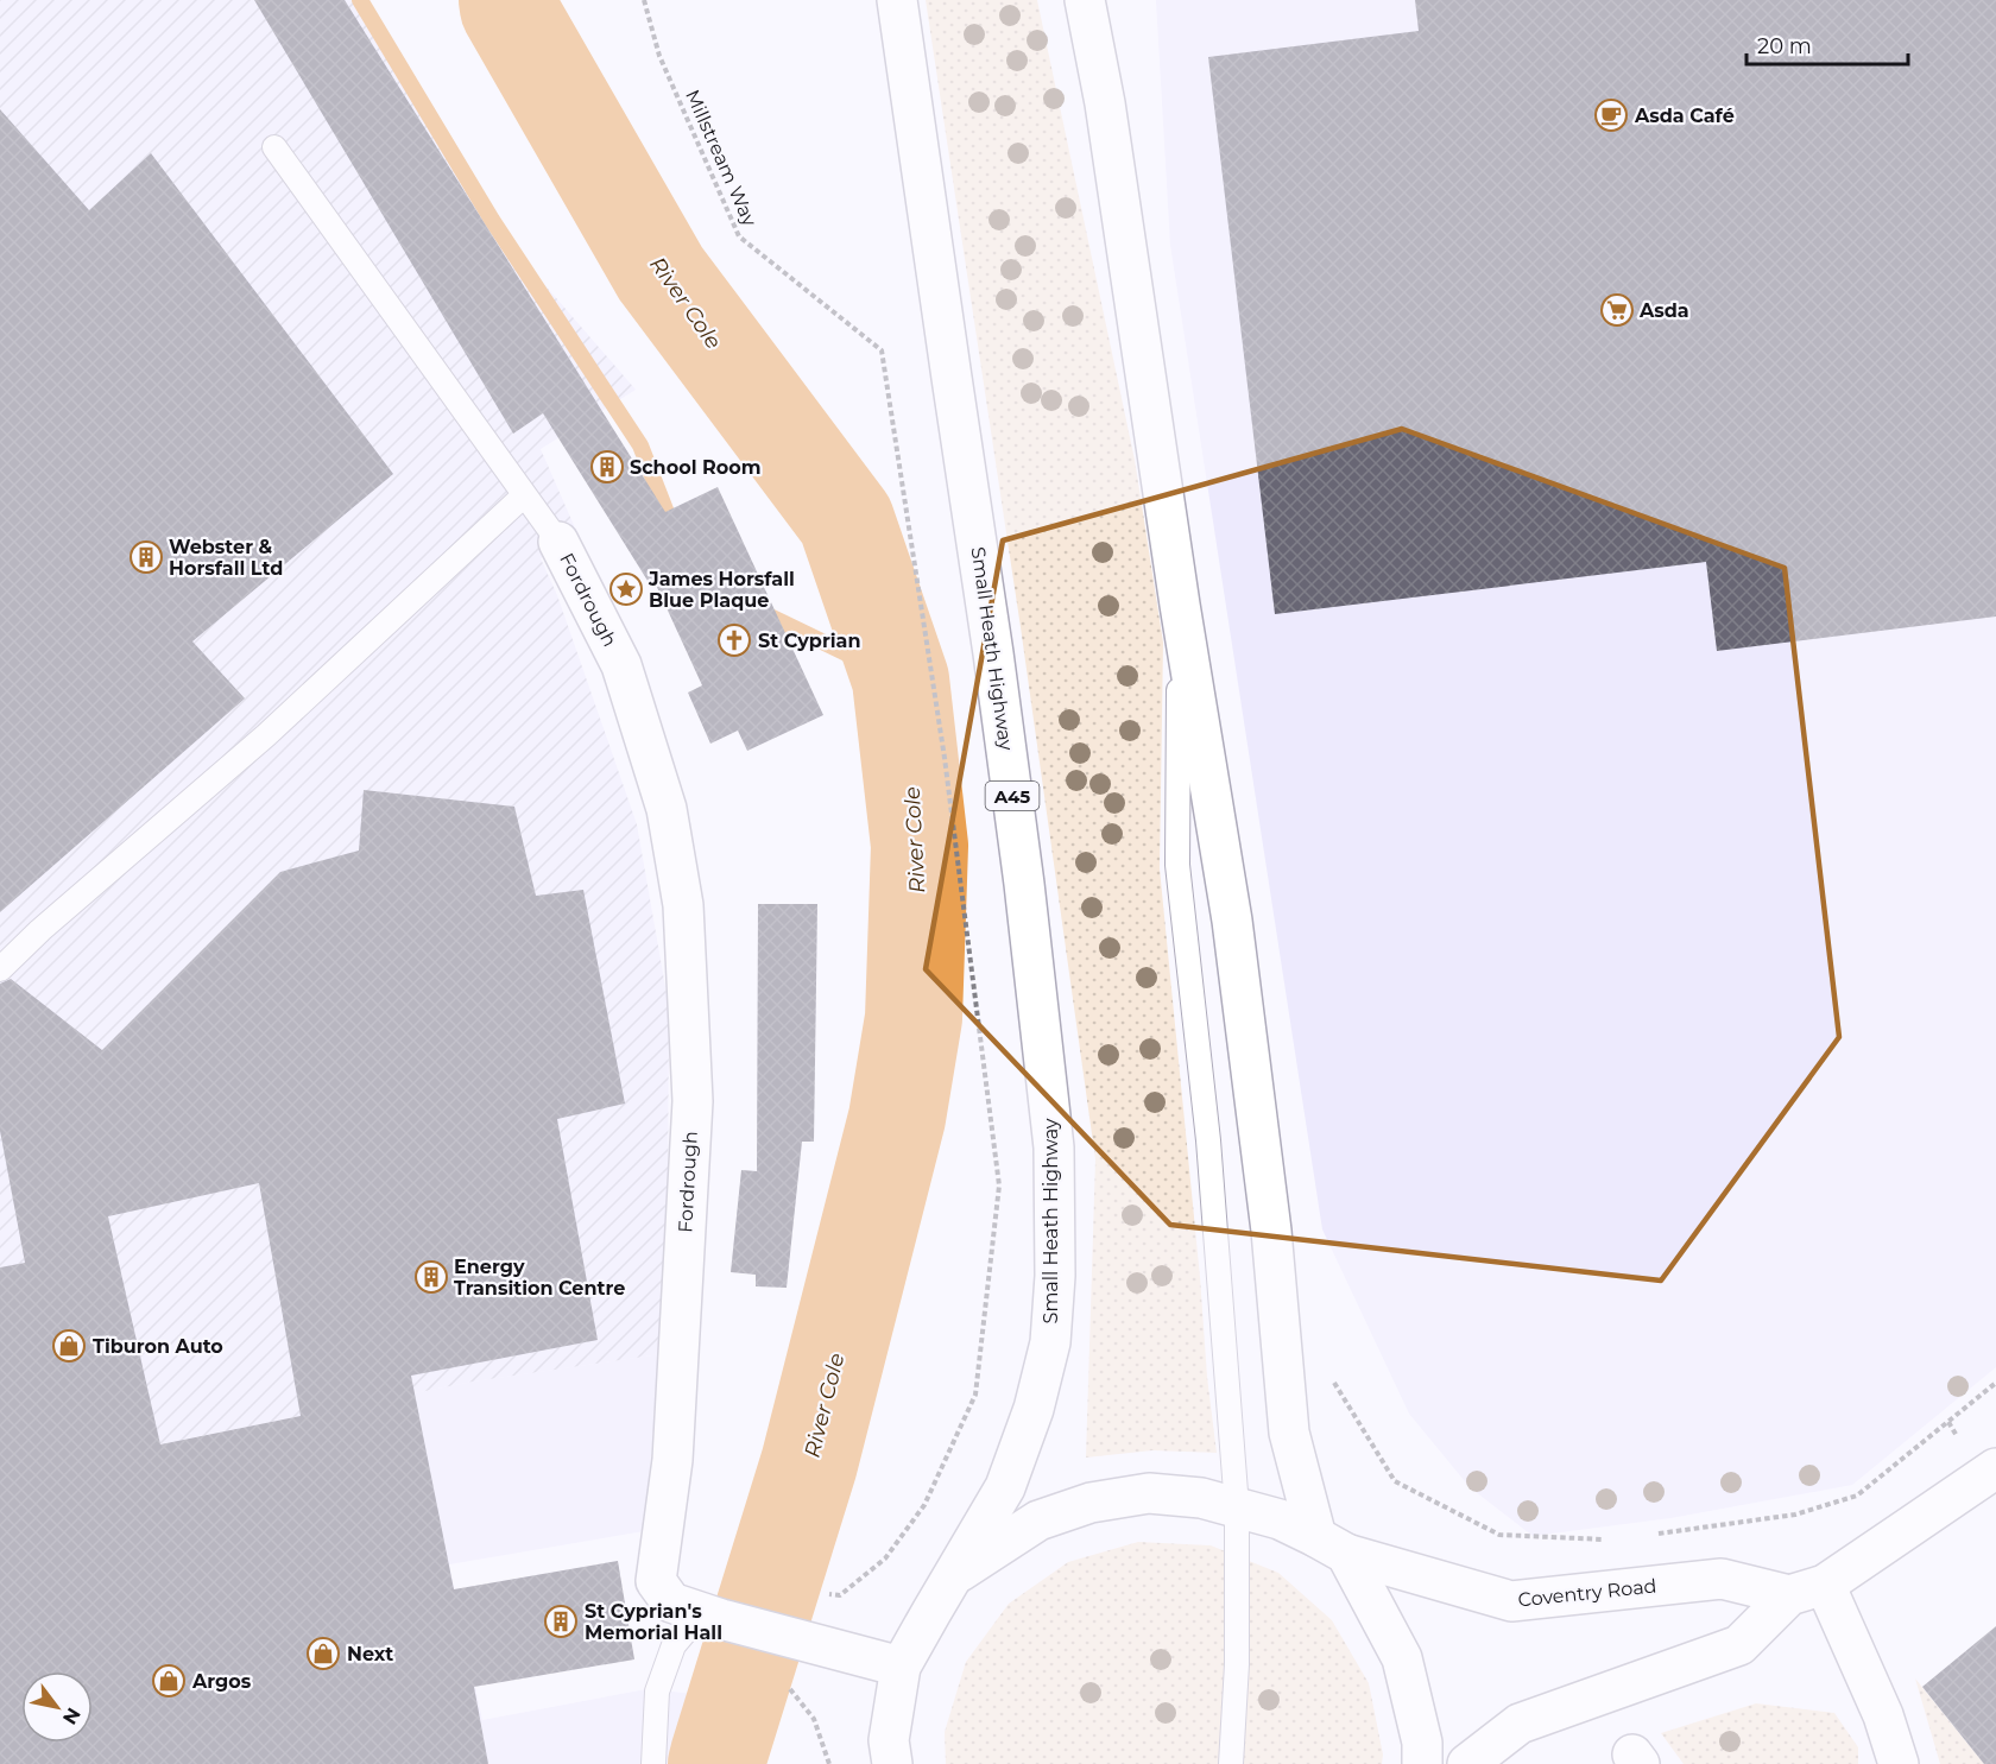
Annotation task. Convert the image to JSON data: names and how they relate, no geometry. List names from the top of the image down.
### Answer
{
  "streets": {
    "main road": [
      "Fordrough",
      "Small Heath Highway",
      "A45",
      "Coventry Road"
    ],
    "path": ["Millstream Way"]
  },
  "crossings": [
    ["Fordrough", "Small Heath Highway"],
    ["Small Heath Highway", "Coventry Road"]
  ],
  "water": ["River Cole"],
  "places": {
    "cafe": ["Asda Café"],
    "supermarket": ["Asda"],
    "building": [
      "School Room",
      "Webster & Horsfall Ltd",
      "Energy Transition Centre",
      "St Cyprian's Memorial Hall"
    ],
    "place": ["James Horsfall Blue Plaque"],
    "church": ["St Cyprian"],
    "shop": ["Tiburon Auto", "Next", "Argos"]
  },
  "scale_bar": "20 m",
  "north": "bottom right"
}
